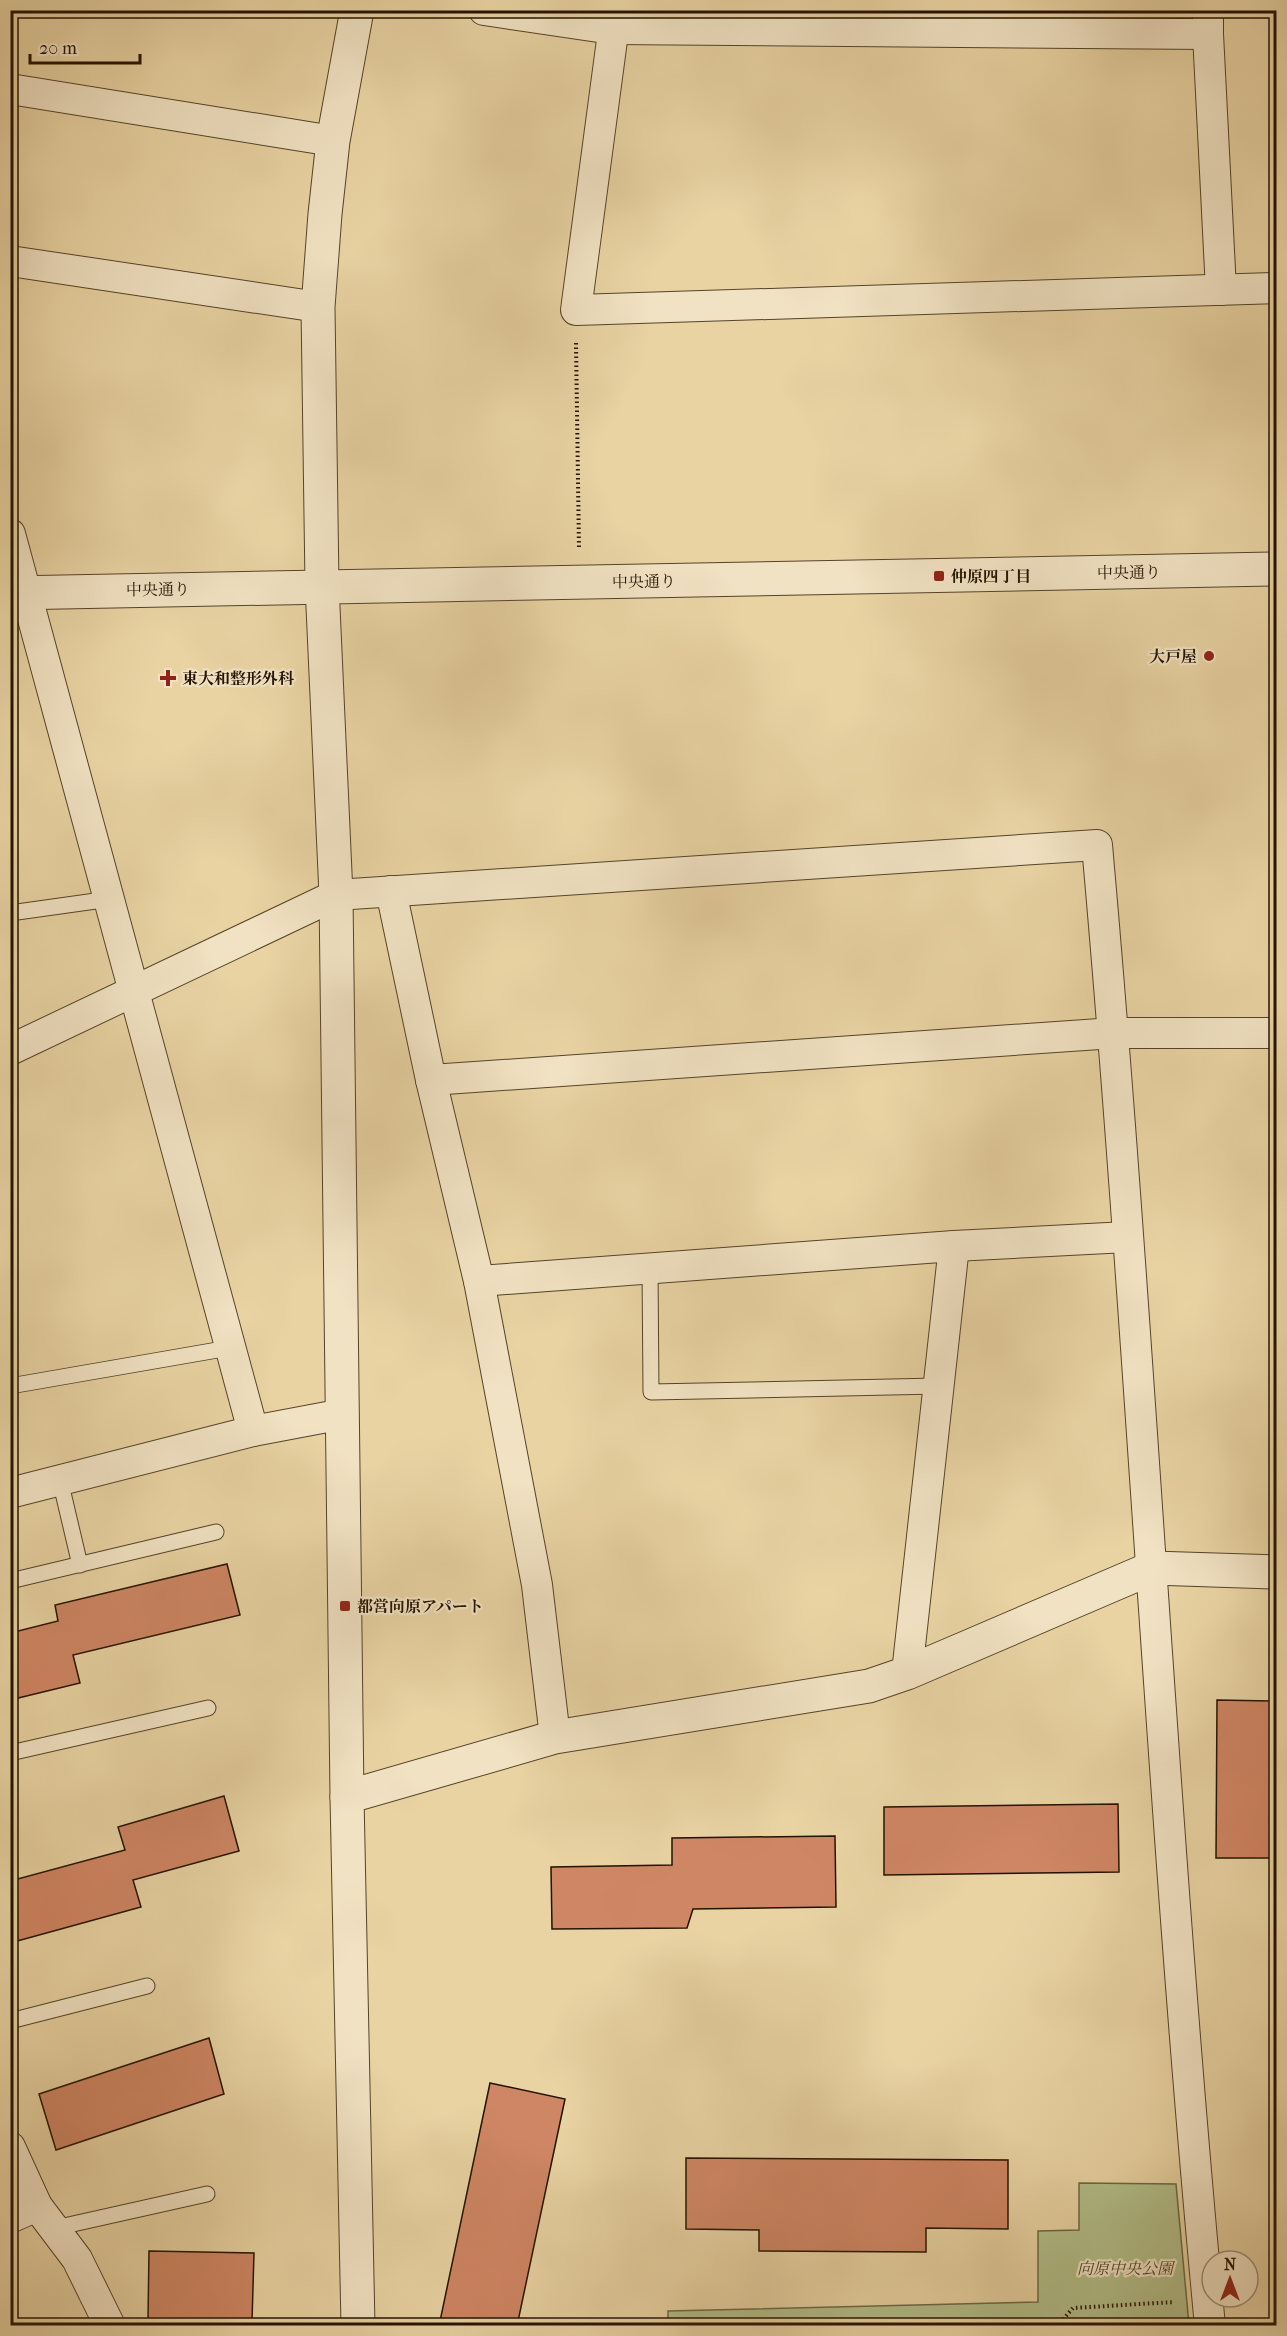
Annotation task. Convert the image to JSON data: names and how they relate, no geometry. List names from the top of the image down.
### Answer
{
  "streets": {
    "street": ["中央通り"]
  },
  "parks": ["向原中央公園"],
  "places": {
    "transit": ["仲原四丁目", "都営向原アパート"],
    "other": ["大戸屋"],
    "health": ["東大和整形外科"]
  },
  "scale_bar": "20 m",
  "north": "top"
}
